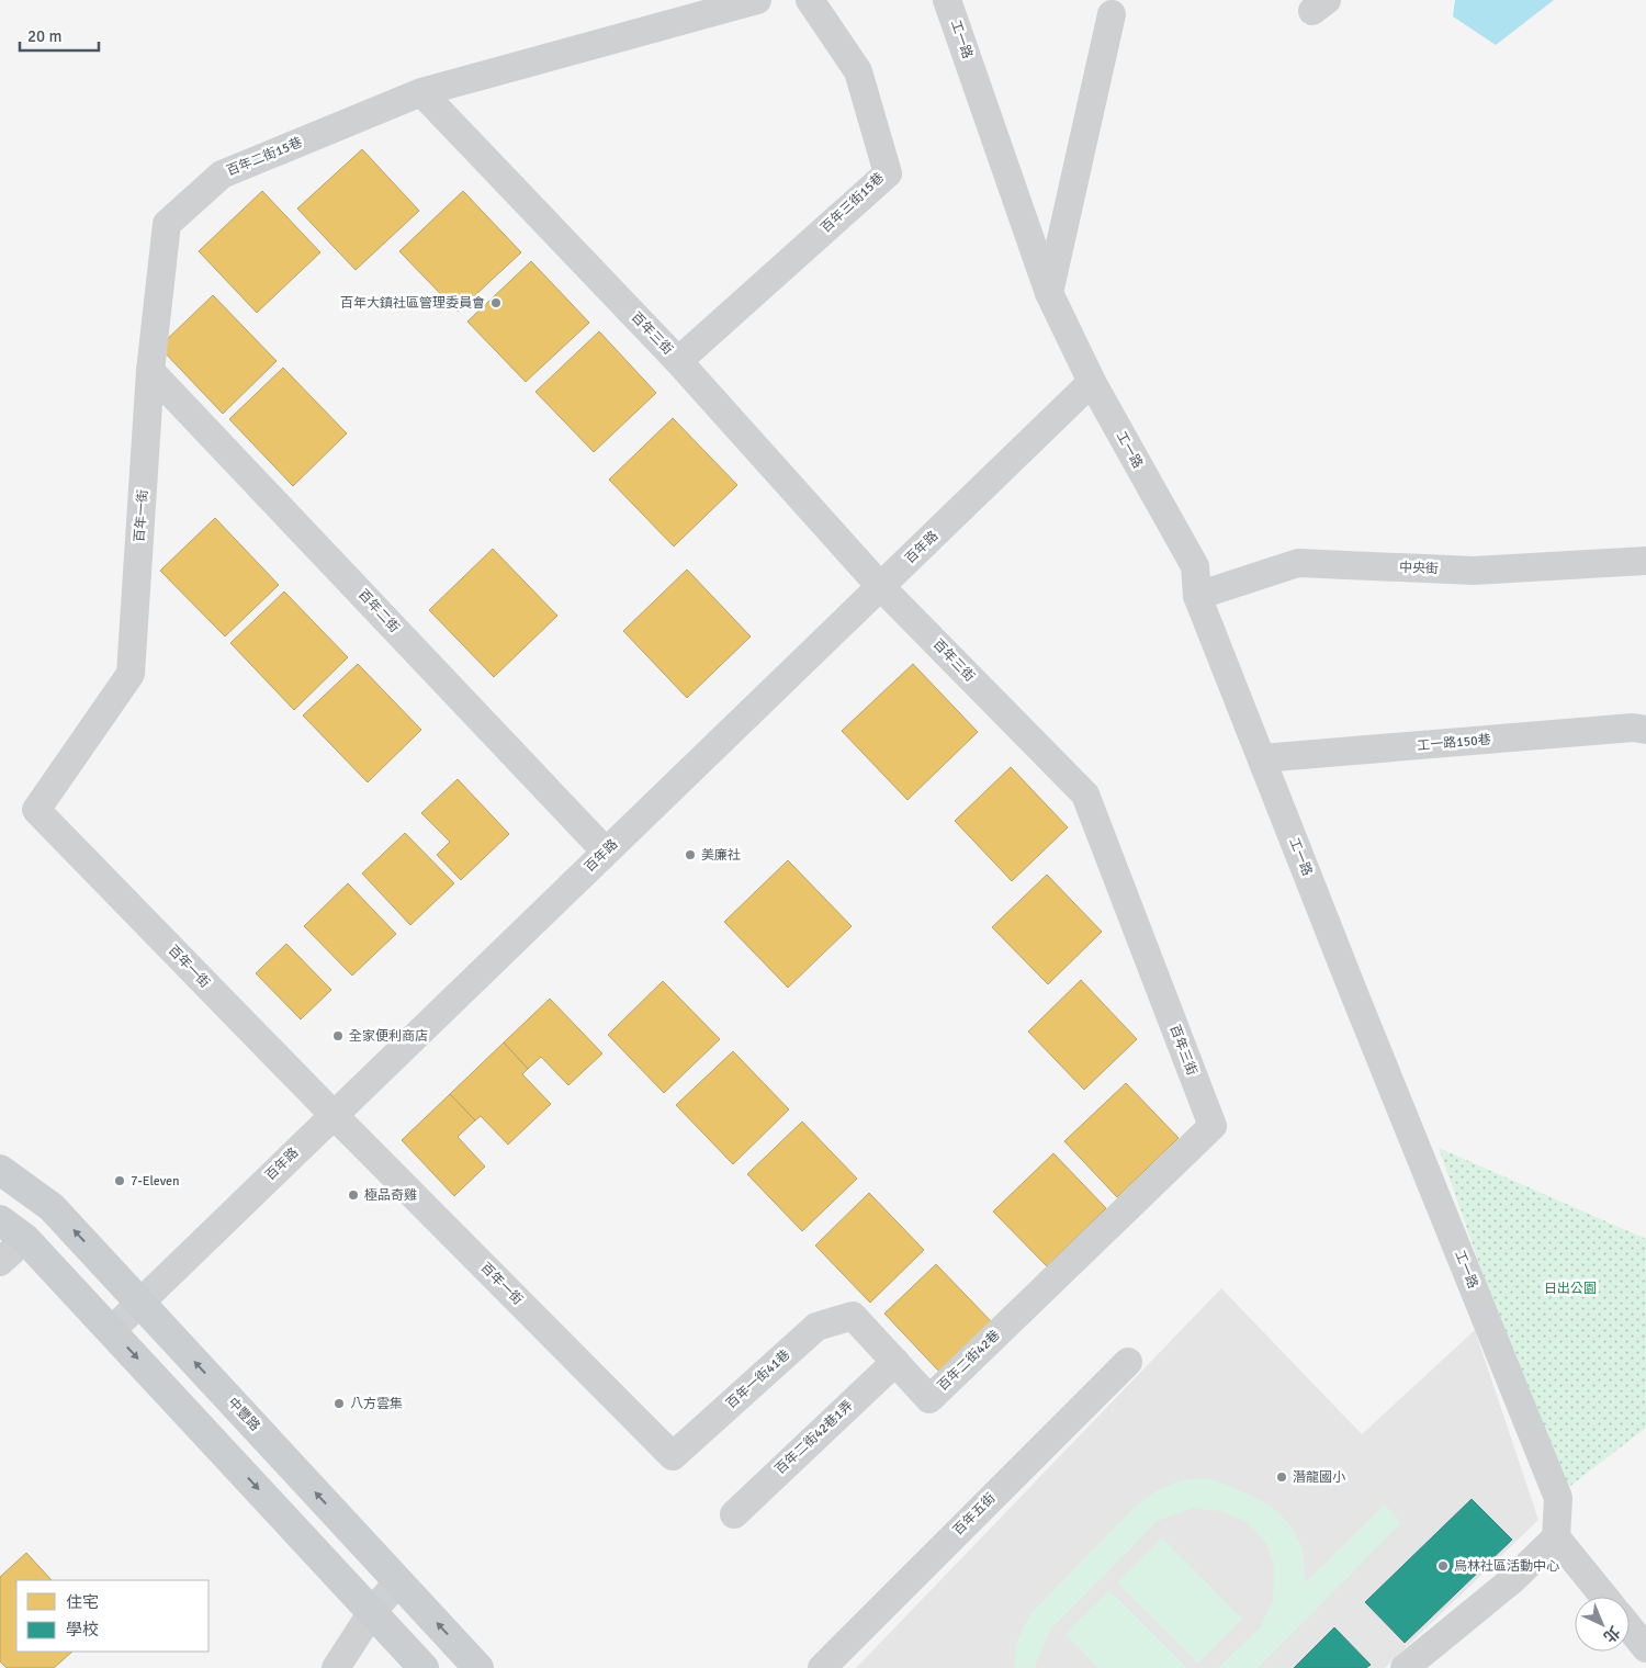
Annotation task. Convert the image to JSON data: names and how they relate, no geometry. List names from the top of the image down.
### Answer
{
  "streets": {
    "main road": ["中豐路"],
    "street": [
      "工一路",
      "百年二街15巷",
      "百年三街15巷",
      "百年三街",
      "百年一街",
      "百年路",
      "中央街",
      "百年二街",
      "工一路150巷",
      "百年二街42巷",
      "百年一街41巷",
      "百年二街42巷1弄",
      "百年五街"
    ]
  },
  "crossings": [
    ["工一路", "百年路"],
    ["工一路", "中央街"],
    ["工一路", "工一路150巷"],
    ["百年二街15巷", "百年三街"],
    ["百年二街15巷", "百年一街"],
    ["百年二街15巷", "百年二街"],
    ["百年三街15巷", "百年三街"],
    ["百年三街", "百年路"],
    ["百年三街", "百年二街42巷"],
    ["百年一街", "百年路"],
    ["百年一街", "百年二街"],
    ["百年一街", "百年一街41巷"],
    ["百年路", "百年二街"],
    ["百年路", "中豐路"],
    ["百年二街42巷", "百年一街41巷"],
    ["百年二街42巷", "百年二街42巷1弄"]
  ],
  "parks": ["日出公園"],
  "places": [
    "百年大鎮社區管理委員會",
    "美廉社",
    "全家便利商店",
    "7-Eleven",
    "極品奇雞",
    "八方雲集",
    "潛龍國小",
    "烏林社區活動中心"
  ],
  "legend": ["住宅", "學校"],
  "scale_bar": "20 m",
  "north": "bottom right"
}
